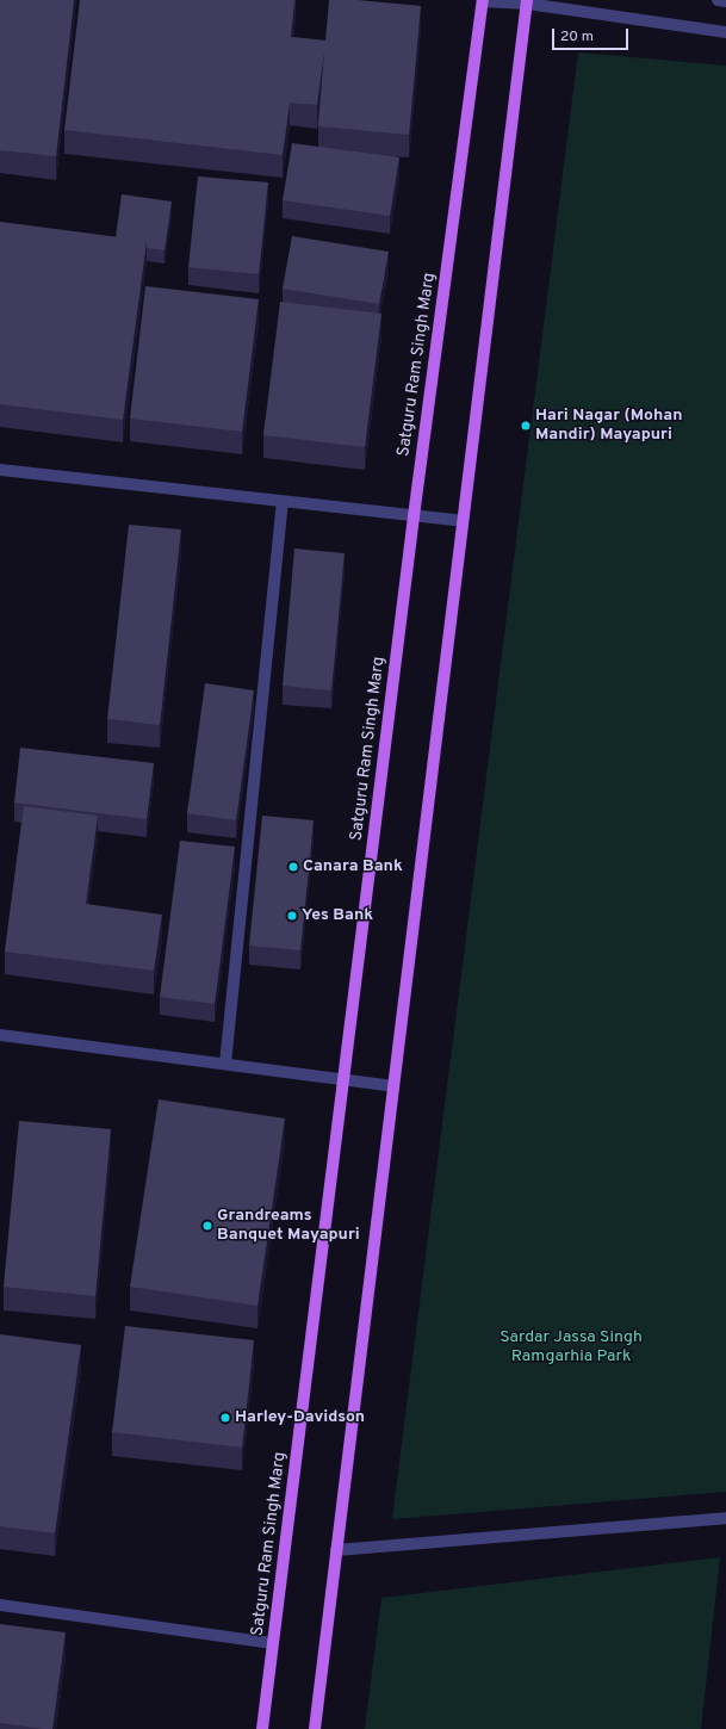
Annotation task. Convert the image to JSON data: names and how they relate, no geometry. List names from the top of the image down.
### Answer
{
  "streets": {
    "main road": ["Satguru Ram Singh Marg"]
  },
  "parks": ["Sardar Jassa Singh Ramgarhia Park"],
  "places": [
    "Hari Nagar (Mohan Mandir) Mayapuri",
    "Canara Bank",
    "Yes Bank",
    "Grandreams Banquet Mayapuri",
    "Harley-Davidson"
  ],
  "scale_bar": "20 m"
}
